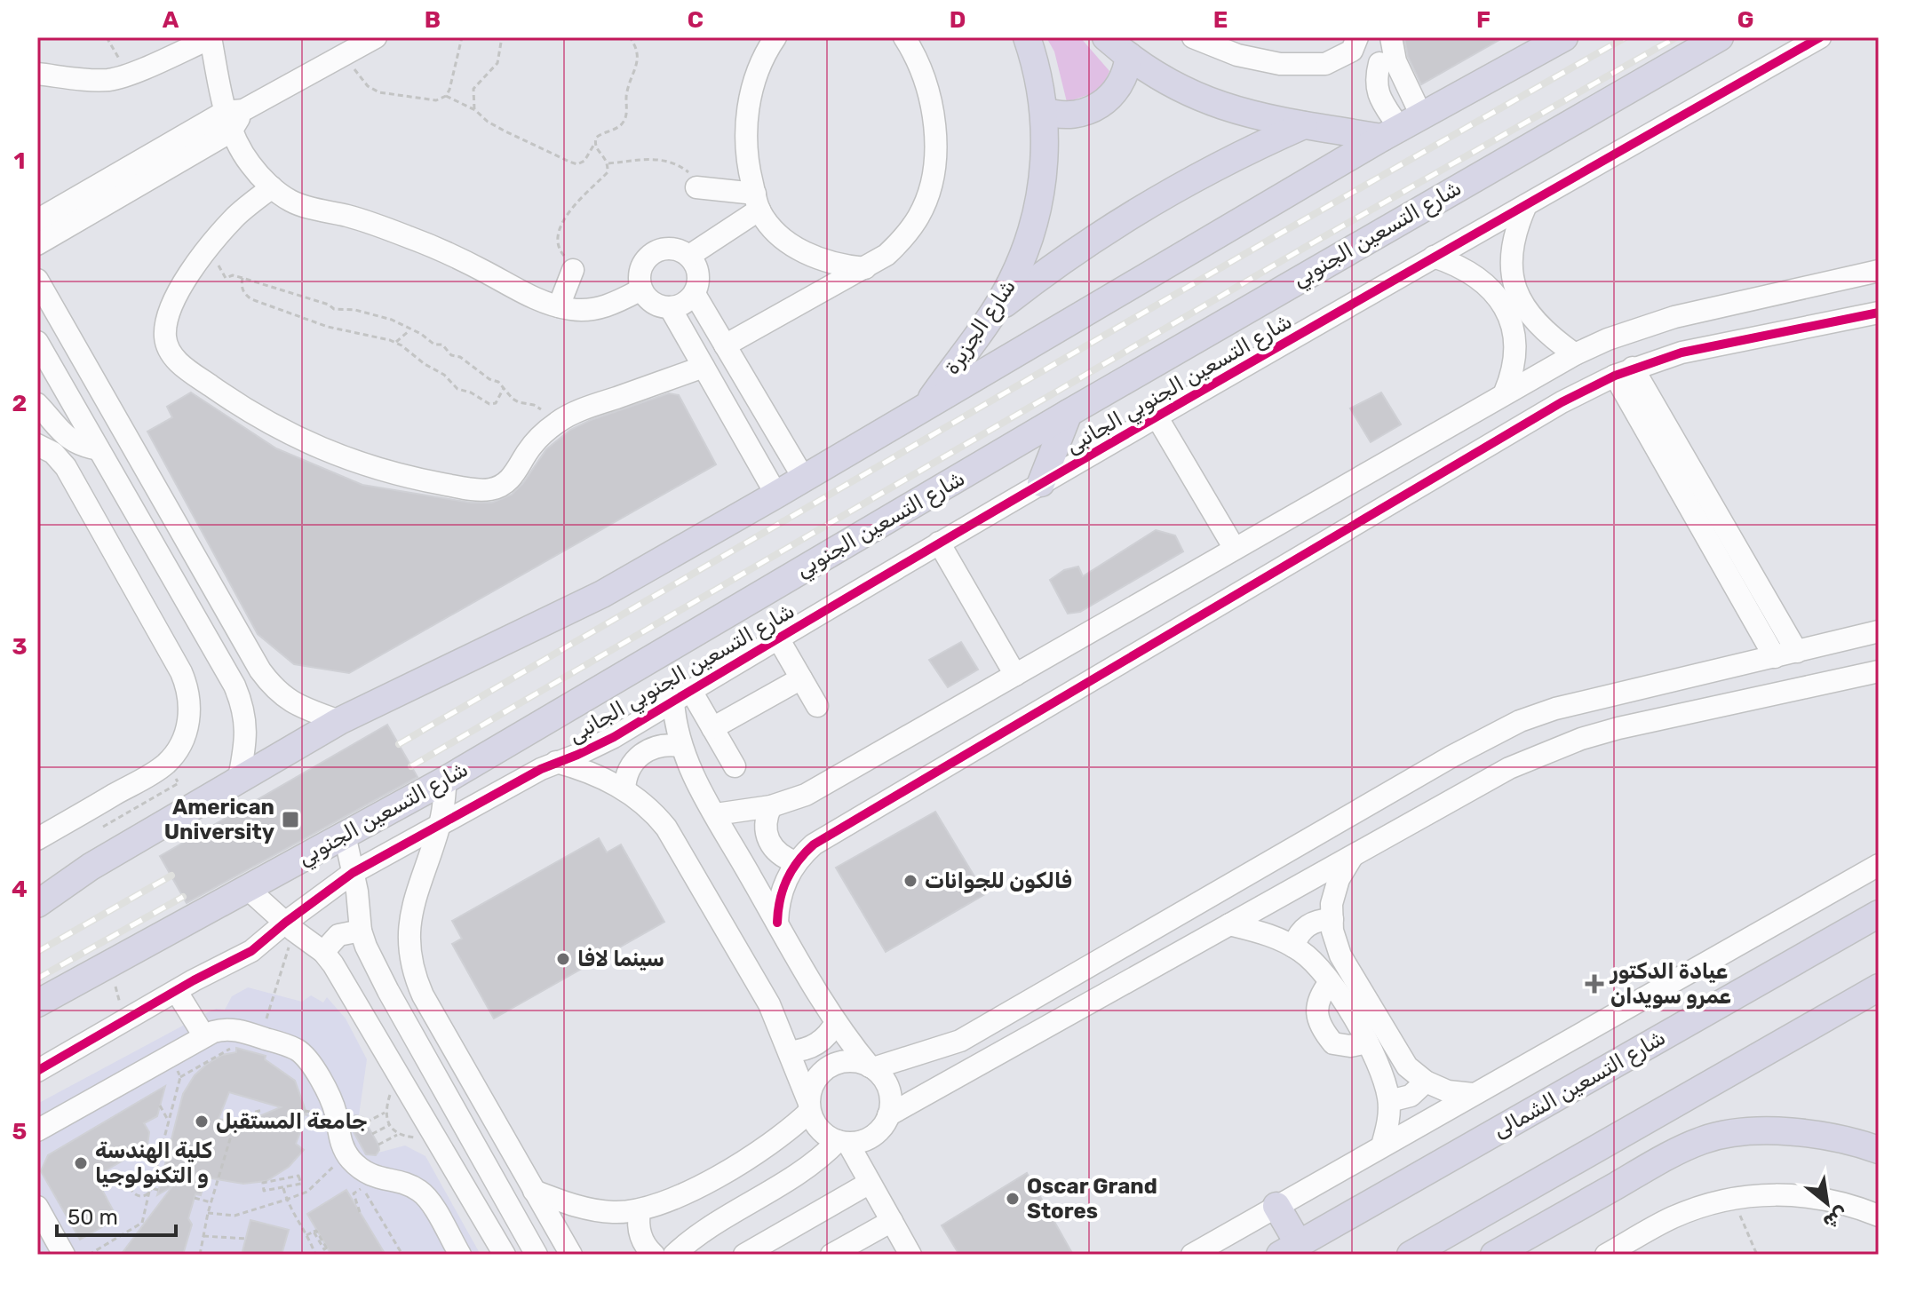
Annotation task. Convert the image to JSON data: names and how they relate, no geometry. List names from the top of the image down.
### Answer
{
  "streets": {
    "main road": ["شارع التسعين الجنوبي", "شارع الجزيرة", "شارع التسعين الشمالى"],
    "street": ["شارع التسعين الجنوبي الجانبى"]
  },
  "places": {
    "transit": ["American University"],
    "other": [
      "فالكون للجوانات",
      "سينما لافا",
      "جامعة المستقبل",
      "كلية الهندسة و التكنولوجيا",
      "Oscar Grand Stores"
    ],
    "health": ["عيادة الدكتور عمرو سويدان"]
  },
  "scale_bar": "50 m",
  "north": "bottom right",
  "grid": {
    "columns": [
      "A",
      "B",
      "C",
      "D",
      "E",
      "F",
      "G"
    ],
    "rows": [
      "1",
      "2",
      "3",
      "4",
      "5"
    ]
  }
}
